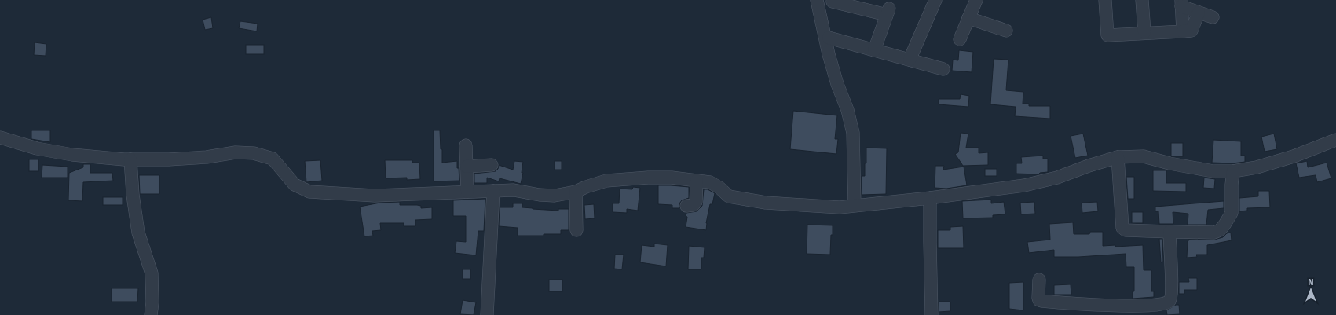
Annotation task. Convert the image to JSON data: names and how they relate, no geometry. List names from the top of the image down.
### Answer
{
  "north": "top"
}
